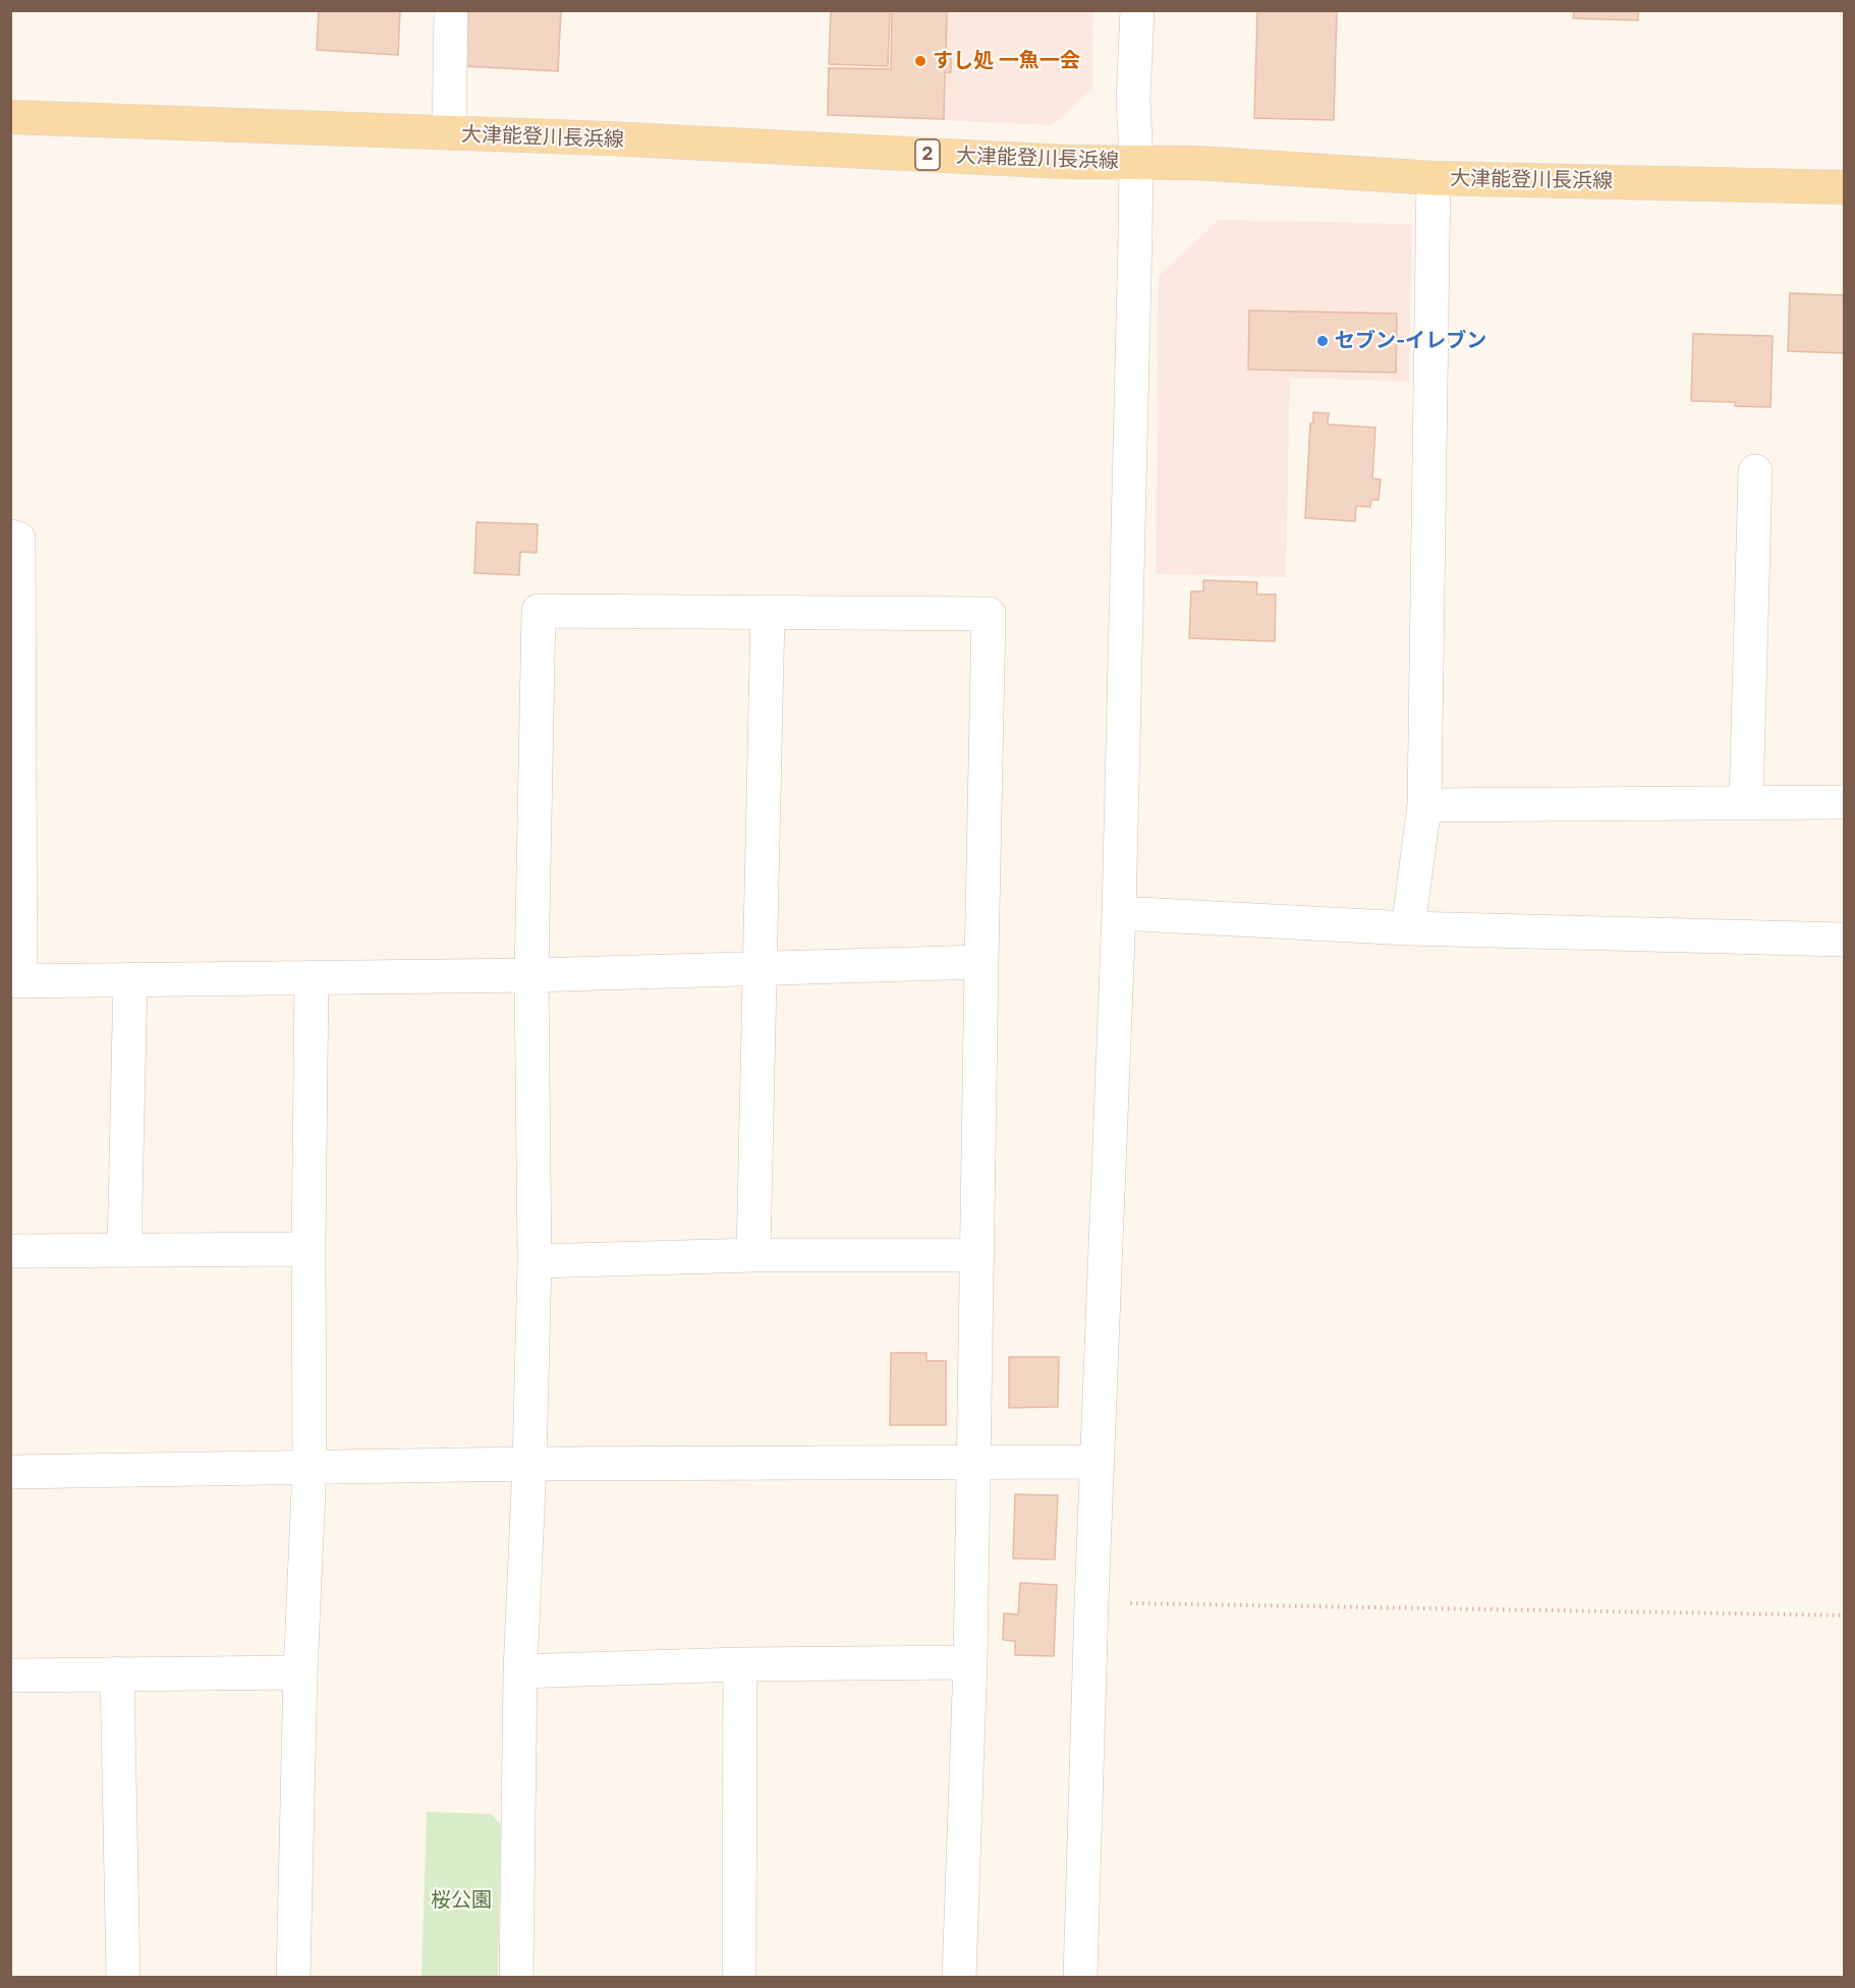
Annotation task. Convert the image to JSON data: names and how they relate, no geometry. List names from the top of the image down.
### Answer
{
  "streets": {
    "main road": ["大津能登川長浜線", "2"]
  },
  "parks": ["桜公園"],
  "places": ["すし処 一魚一会", "セブン-イレブン"]
}
